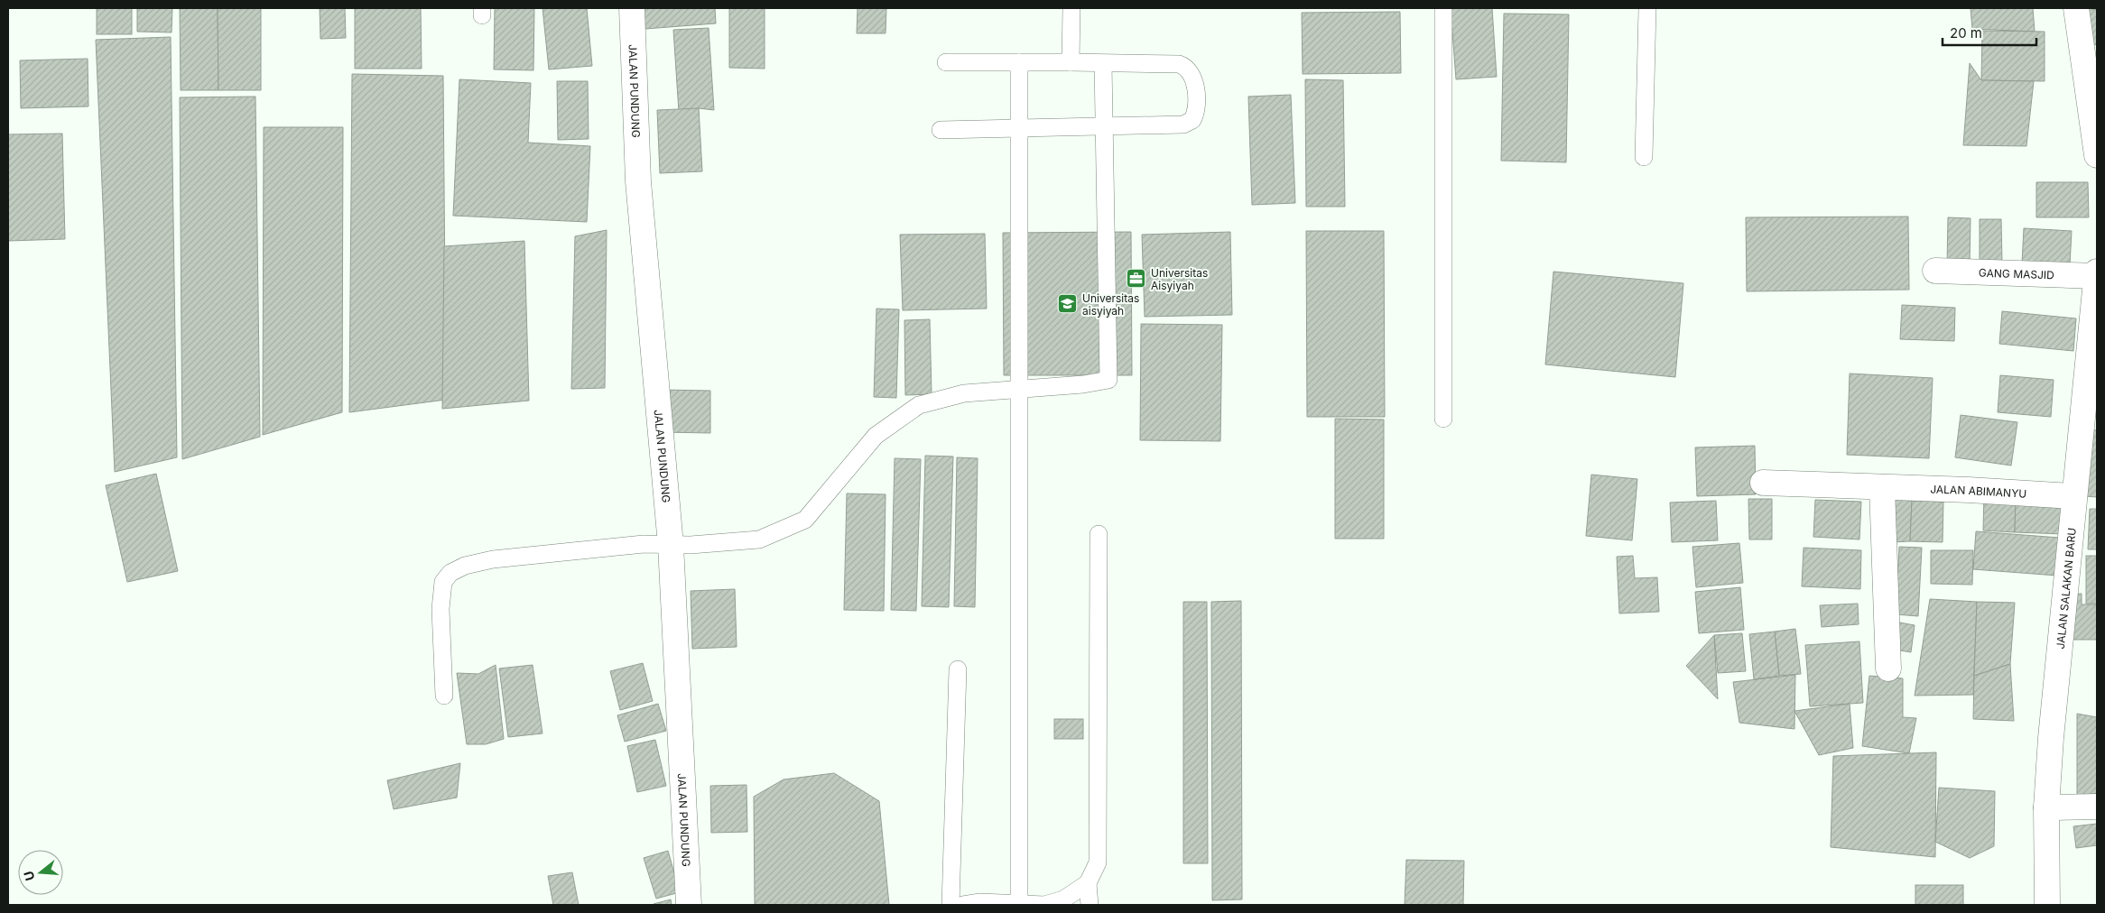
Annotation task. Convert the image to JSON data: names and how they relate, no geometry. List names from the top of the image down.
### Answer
{
  "streets": {
    "street": [
      "JALAN PUNDUNG",
      "GANG MASJID",
      "JALAN ABIMANYU",
      "JALAN SALAKAN BARU"
    ]
  },
  "crossings": [
    ["GANG MASJID", "JALAN SALAKAN BARU"],
    ["JALAN ABIMANYU", "JALAN SALAKAN BARU"]
  ],
  "places": {
    "office": ["Universitas Aisyiyah"],
    "school or university": ["Universitas aisyiyah"]
  },
  "scale_bar": "20 m",
  "north": "left"
}
